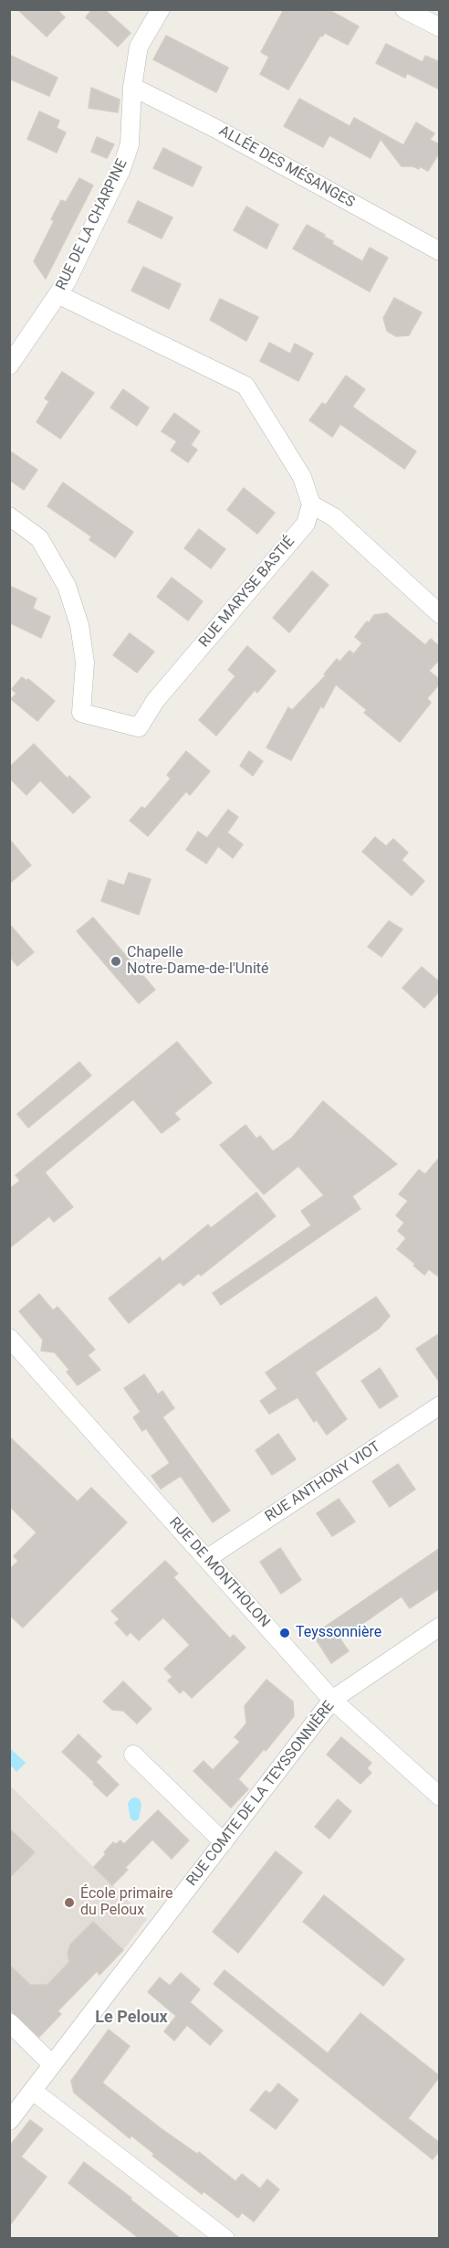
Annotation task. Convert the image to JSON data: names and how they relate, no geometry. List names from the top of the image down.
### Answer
{
  "streets": {
    "street": [
      "ALLÉE DES MÉSANGES",
      "RUE DE LA CHARPINE",
      "RUE MARYSE BASTIÉ",
      "RUE ANTHONY VIOT",
      "RUE DE MONTHOLON",
      "RUE COMTE DE LA TEYSSONNIÈRE"
    ]
  },
  "crossings": [
    ["ALLÉE DES MÉSANGES", "RUE DE LA CHARPINE"],
    ["RUE ANTHONY VIOT", "RUE DE MONTHOLON"],
    ["RUE DE MONTHOLON", "RUE COMTE DE LA TEYSSONNIÈRE"]
  ],
  "districts": ["Le Peloux"],
  "places": ["Chapelle Notre-Dame-de-l'Unité", "Teyssonnière", "École primaire du Peloux"]
}
